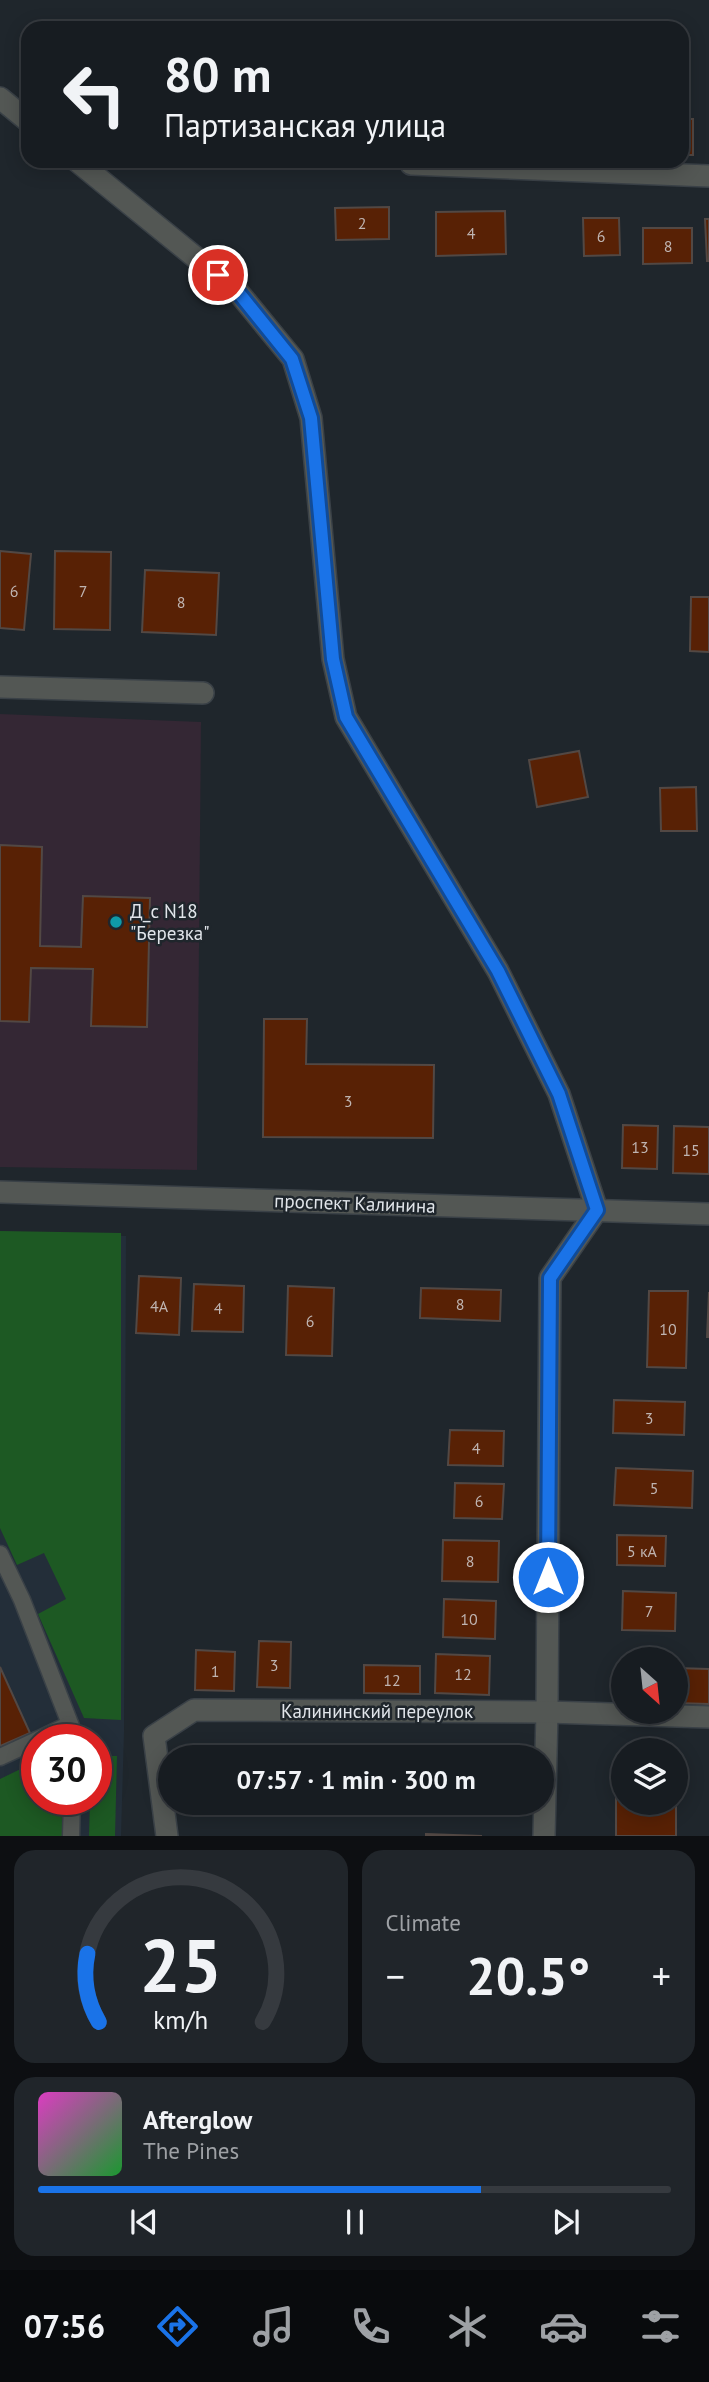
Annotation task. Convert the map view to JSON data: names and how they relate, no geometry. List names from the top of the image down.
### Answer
{
  "streets": {
    "street": ["проспект Калинина", "Калининский переулок"]
  },
  "places": ["Д_с N18 \"Березка\""],
  "house_numbers": [
    "2",
    "4",
    "6",
    "8",
    "6",
    "7",
    "8",
    "3",
    "13",
    "15",
    "8",
    "4А",
    "4",
    "6",
    "10",
    "3",
    "4",
    "5",
    "6",
    "5 кА",
    "8",
    "7",
    "10",
    "3",
    "1",
    "12",
    "12"
  ],
  "north": "bottom right",
  "page": {
    "turn": ["80 m", "Партизанская улица"],
    "limit": "30",
    "trip": "07:57 · 1 min · 300 m",
    "tile": "Climate",
    "heat": ["−", "20.5°", "+"],
    "song": ["Afterglow", "The Pines"],
    "tabs": "07:56",
    "gauge": ["25", "km/h"]
  }
}
